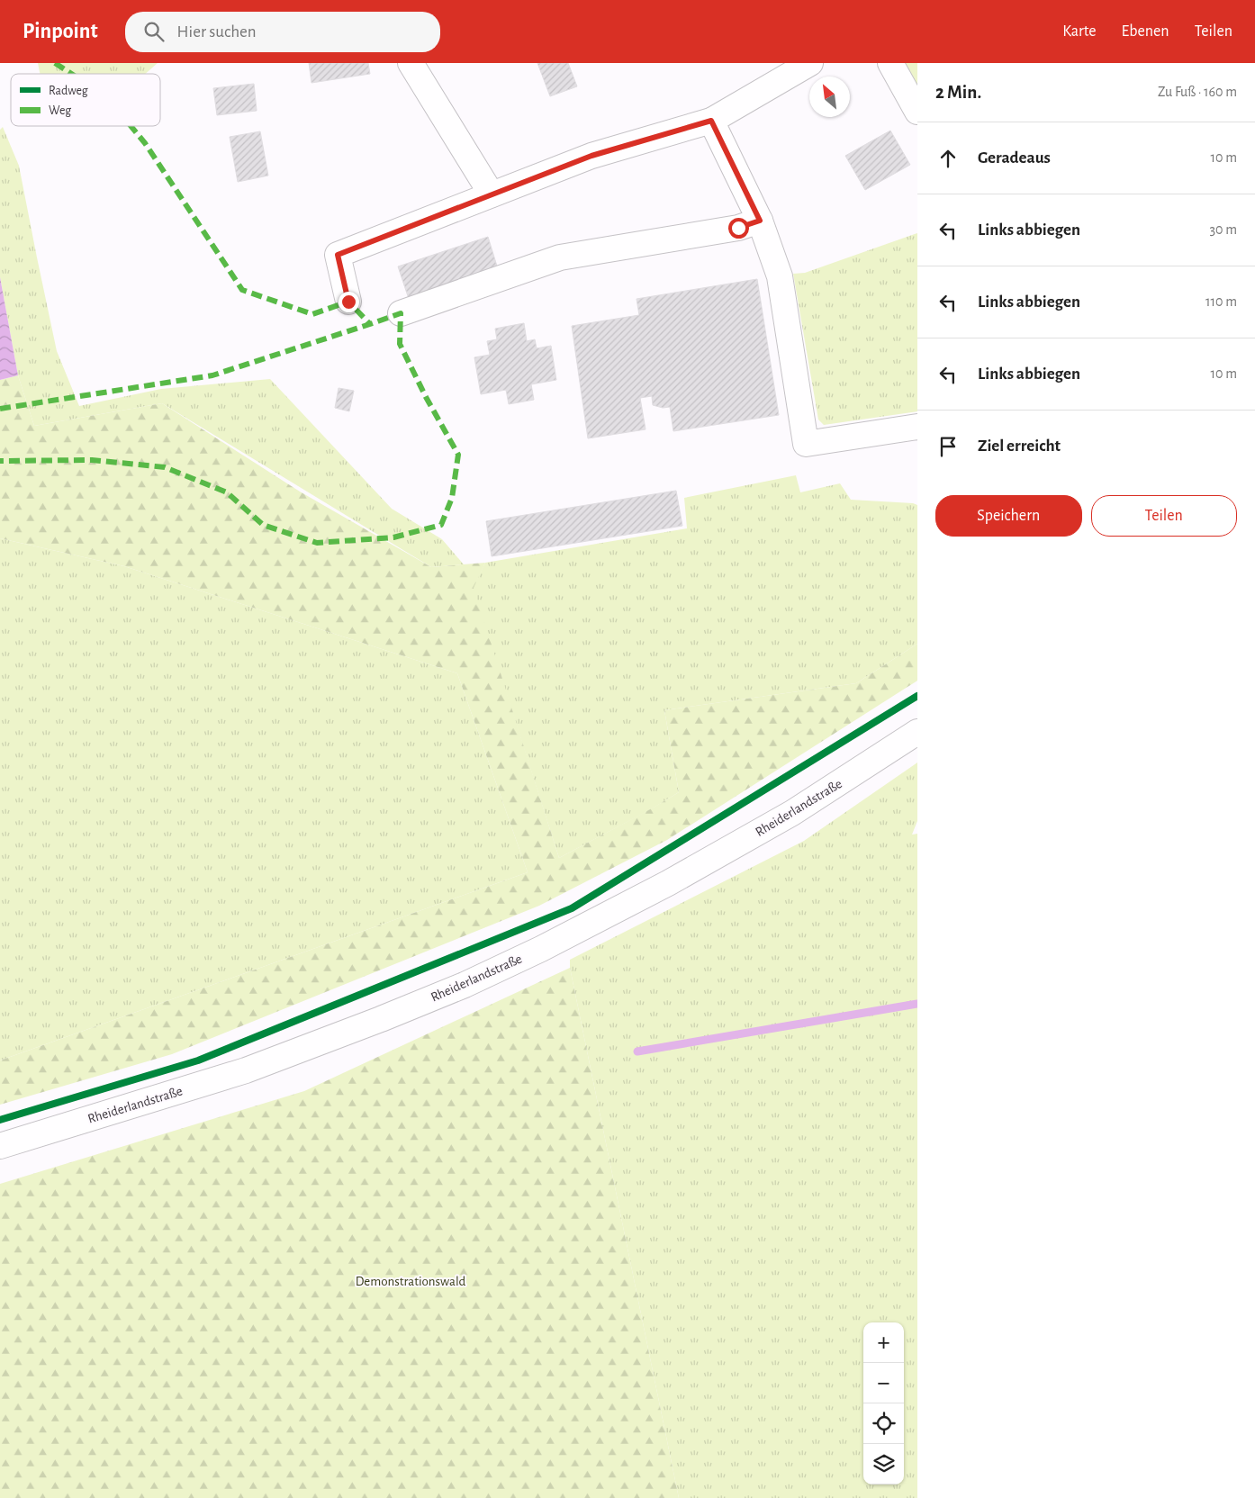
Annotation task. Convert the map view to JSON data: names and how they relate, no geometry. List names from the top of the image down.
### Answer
{
  "streets": {
    "main road": ["Rheiderlandstraße"]
  },
  "parks": ["Demonstrationswald"],
  "legend": ["Radweg", "Weg"],
  "north": "top left",
  "page": {
    "header": "Pinpoint",
    "search": "Hier suchen",
    "nav": ["Karte", "Ebenen", "Teilen"],
    "heading": ["2 Min.", "Zu Fuß · 160 m"],
    "list": [
      ["Geradeaus", "10 m"],
      ["Links abbiegen", "30 m"],
      ["Links abbiegen", "110 m"],
      ["Links abbiegen", "10 m"],
      "Ziel erreicht"
    ],
    "buttons": ["Speichern", "Teilen"],
    "map_buttons": ["+", "−"]
  }
}
